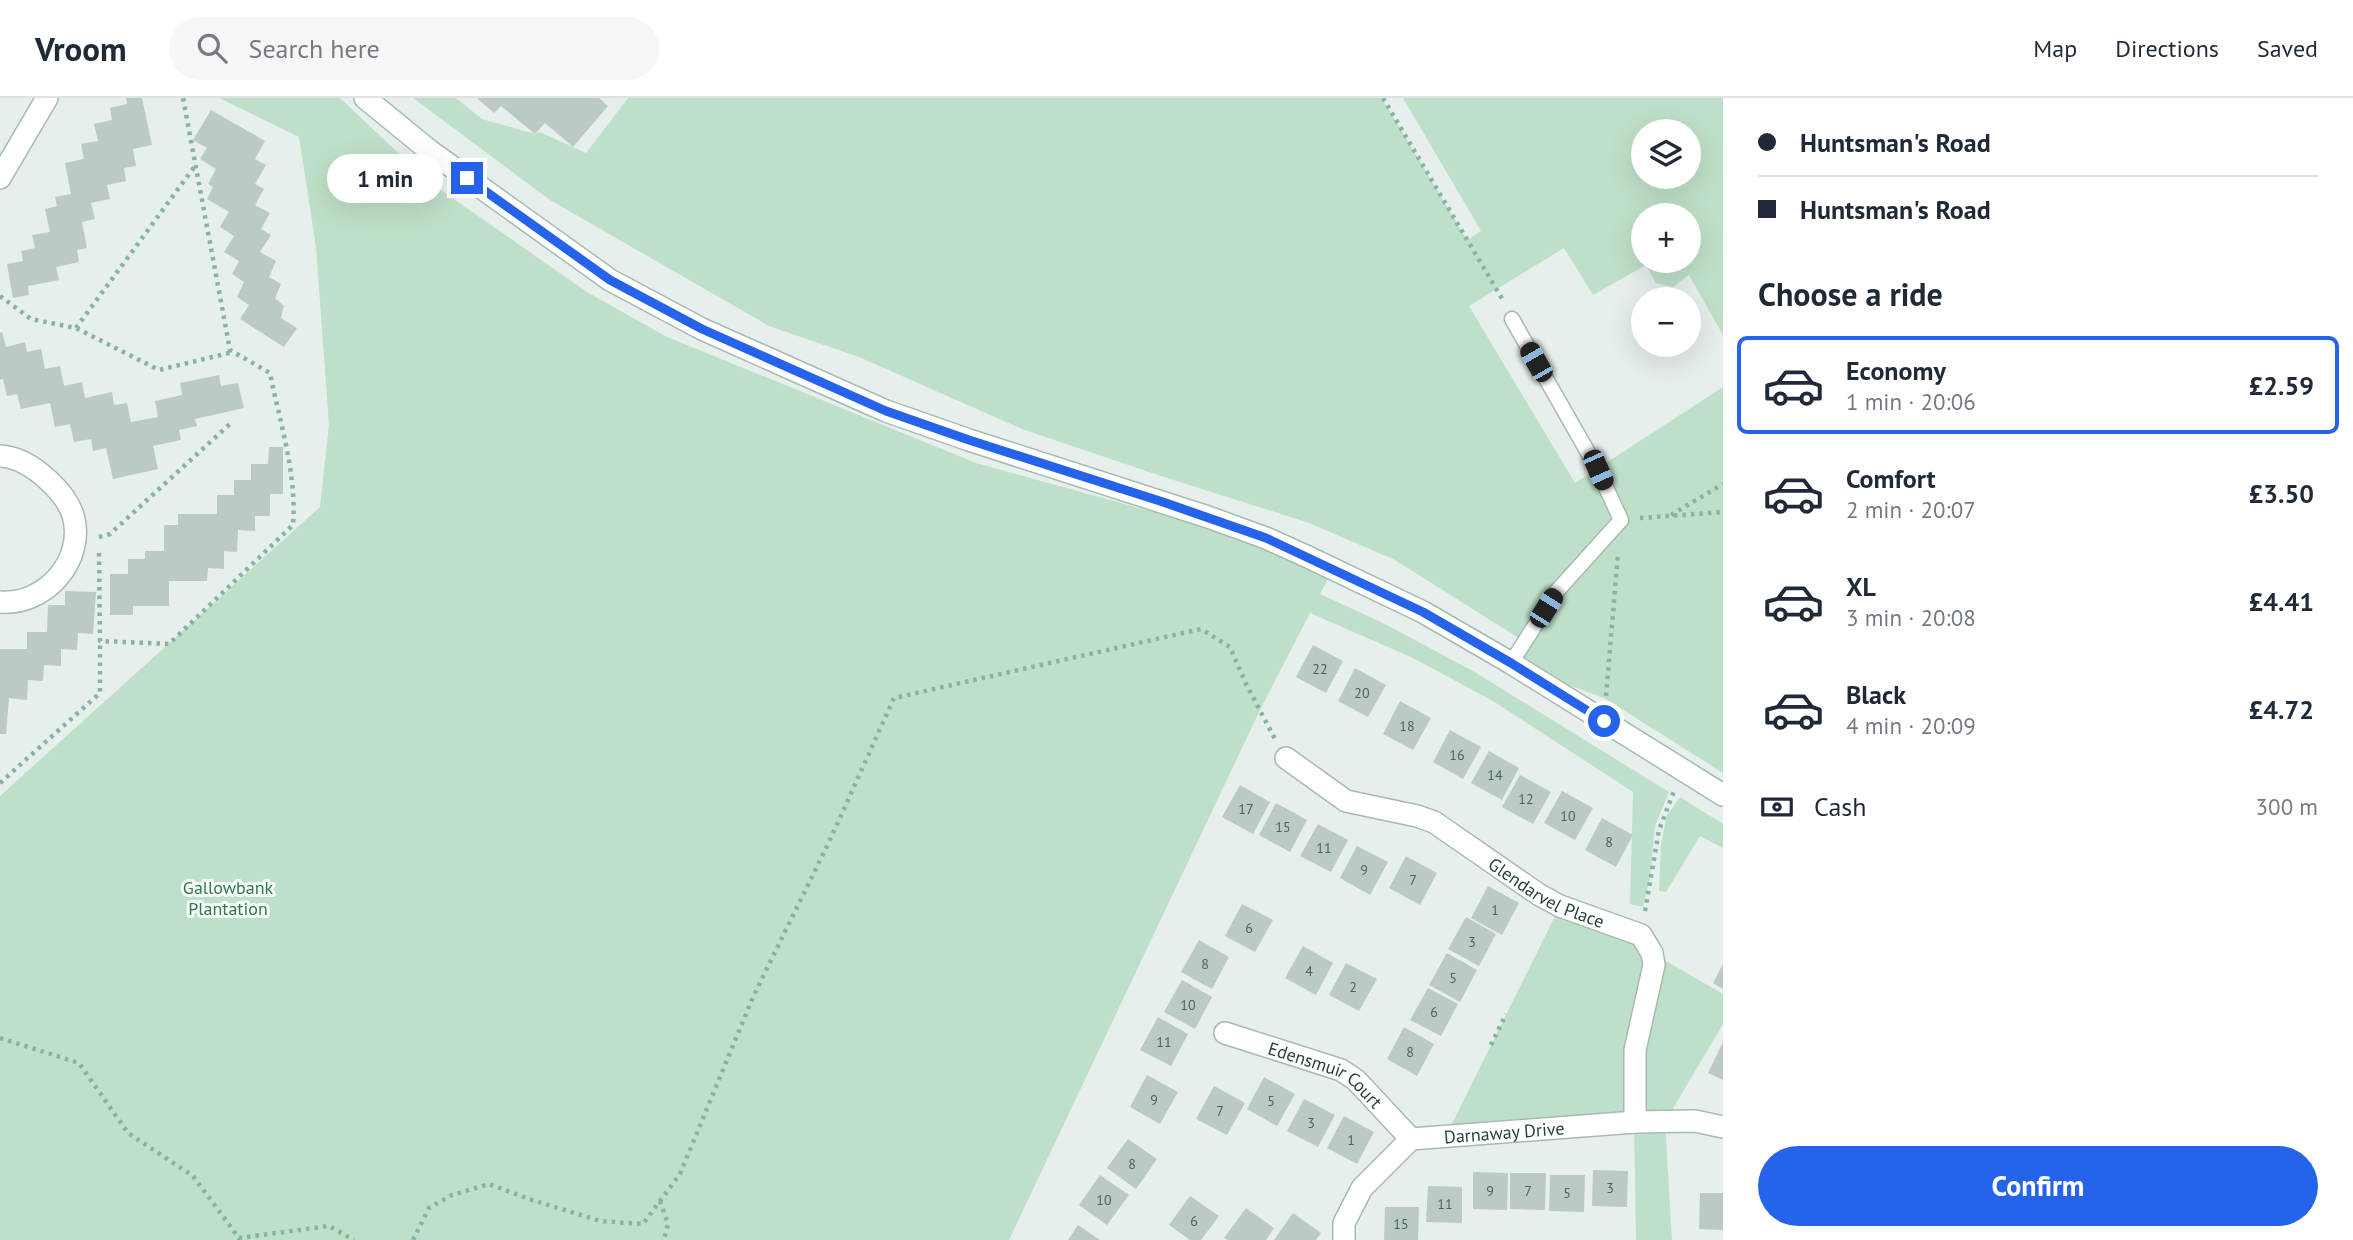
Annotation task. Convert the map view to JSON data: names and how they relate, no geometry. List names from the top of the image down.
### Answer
{
  "streets": {
    "street": ["Glendarvel Place", "Edensmuir Court", "Darnaway Drive"]
  },
  "crossings": [
    ["Edensmuir Court", "Darnaway Drive"]
  ],
  "parks": ["Gallowbank Plantation"],
  "house_numbers": [
    "22",
    "20",
    "18",
    "16",
    "14",
    "12",
    "17",
    "10",
    "15",
    "8",
    "11",
    "9",
    "7",
    "1",
    "6",
    "3",
    "8",
    "4",
    "5",
    "2",
    "10",
    "6",
    "11",
    "8",
    "9",
    "5",
    "7",
    "3",
    "1",
    "8",
    "3",
    "9",
    "7",
    "5",
    "10",
    "11",
    "6",
    "15"
  ],
  "page": {
    "header": "Vroom",
    "search": "Search here",
    "nav": ["Map", "Directions", "Saved"],
    "banner": ["Huntsman's Road", "Huntsman's Road"],
    "map_buttons": ["+", "−"],
    "bubble": "1 min",
    "heading": "Choose a ride",
    "list": [
      {
        "name": "Economy",
        "note": "1 min · 20:06",
        "value": "£2.59"
      },
      {
        "name": "Comfort",
        "note": "2 min · 20:07",
        "value": "£3.50"
      },
      {
        "name": "XL",
        "note": "3 min · 20:08",
        "value": "£4.41"
      },
      {
        "name": "Black",
        "note": "4 min · 20:09",
        "value": "£4.72"
      }
    ],
    "pay": ["Cash", "300 m"],
    "buttons": "Confirm"
  }
}
